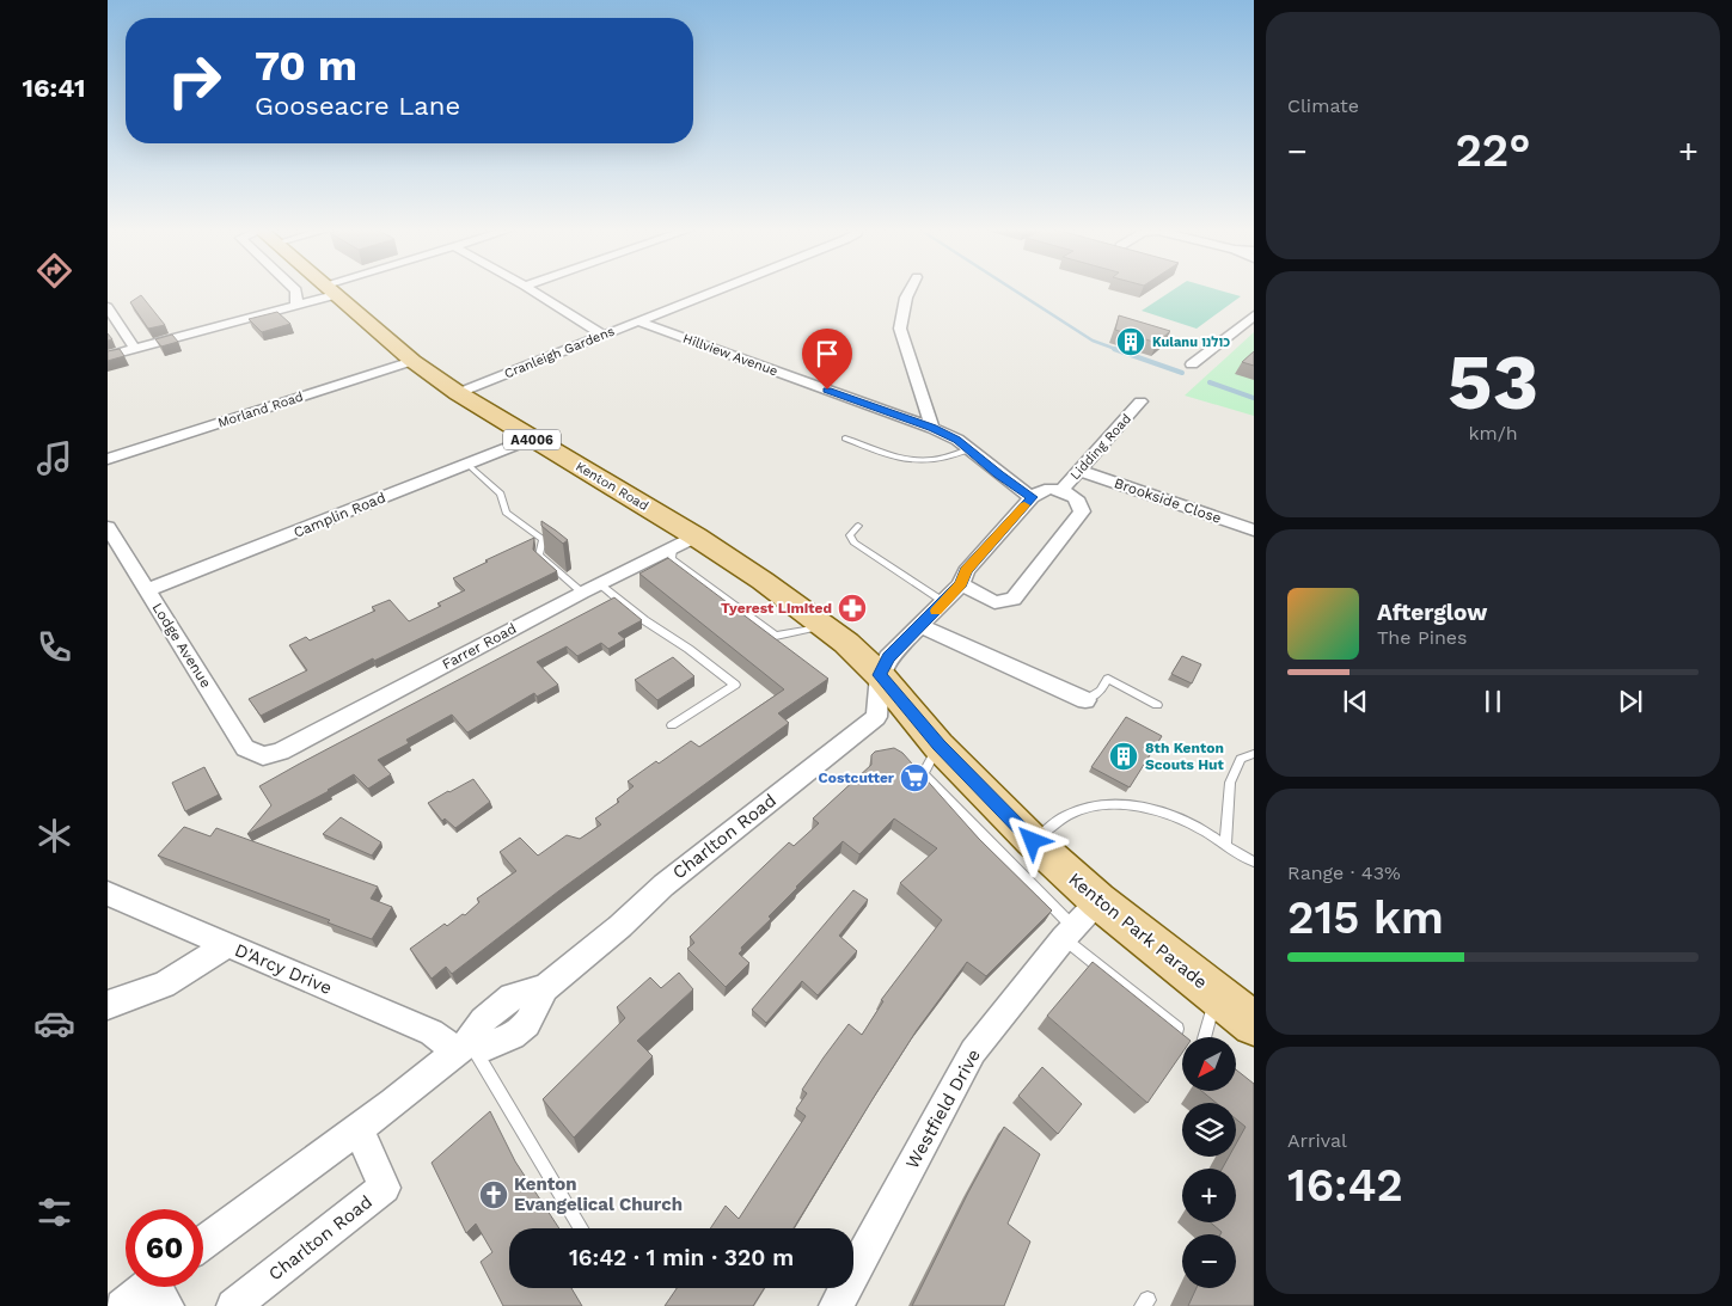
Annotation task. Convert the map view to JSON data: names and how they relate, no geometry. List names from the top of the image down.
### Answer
{
  "streets": {
    "main road": ["A4006", "Kenton Road", "Kenton Park Parade"],
    "street": [
      "Cranleigh Gardens",
      "Hillview Avenue",
      "Morland Road",
      "Lidding Road",
      "Brookside Close",
      "Camplin Road",
      "Lodge Avenue",
      "Farrer Road",
      "Charlton Road",
      "D'Arcy Drive",
      "Westfield Drive"
    ]
  },
  "crossings": [
    ["Cranleigh Gardens", "Hillview Avenue"],
    ["Cranleigh Gardens", "Kenton Road"],
    ["Hillview Avenue", "Lidding Road"],
    ["Morland Road", "Kenton Road"],
    ["Lidding Road", "Kenton Road"],
    ["Lidding Road", "Brookside Close"],
    ["Lidding Road", "Charlton Road"],
    ["Lidding Road", "Kenton Park Parade"],
    ["Kenton Road", "Camplin Road"],
    ["Kenton Road", "Farrer Road"],
    ["Kenton Road", "Charlton Road"],
    ["Kenton Road", "Kenton Park Parade"],
    ["Camplin Road", "Lodge Avenue"],
    ["Lodge Avenue", "Farrer Road"],
    ["Charlton Road", "Kenton Park Parade"],
    ["Charlton Road", "D'Arcy Drive"],
    ["Kenton Park Parade", "Westfield Drive"]
  ],
  "places": {
    "building": ["Kulanu כולנו", "8th Kenton Scouts Hut"],
    "pharmacy": ["Tyerest Limited"],
    "supermarket": ["Costcutter"],
    "church": ["Kenton Evangelical Church"]
  },
  "north": "bottom left",
  "page": {
    "tabs": "16:41",
    "tile": [
      "Climate",
      ["53", "km/h"],
      ["Range · 43%", "215 km"],
      ["Arrival", "16:42"]
    ],
    "turn": ["70 m", "Gooseacre Lane"],
    "heat": ["−", "22°", "+"],
    "song": ["Afterglow", "The Pines"],
    "map_buttons": ["+", "−"],
    "limit": "60",
    "trip": "16:42 · 1 min · 320 m"
  }
}
